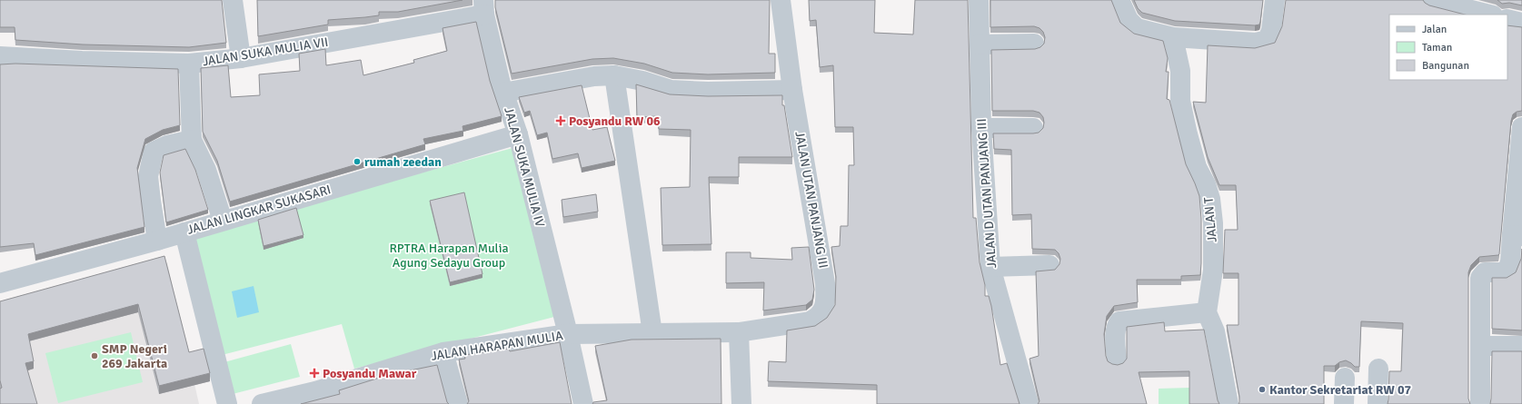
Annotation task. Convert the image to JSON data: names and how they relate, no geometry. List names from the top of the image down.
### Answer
{
  "streets": {
    "street": [
      "JALAN SUKA MULIA VII",
      "JALAN SUKA MULIA IV",
      "JALAN D UTAN PANJANG III",
      "JALAN UTAN PANJANG III",
      "JALAN LINGKAR SUKASARI",
      "JALAN T",
      "JALAN HARAPAN MULIA"
    ]
  },
  "crossings": [
    ["JALAN SUKA MULIA VII", "JALAN SUKA MULIA IV"],
    ["JALAN SUKA MULIA IV", "JALAN LINGKAR SUKASARI"],
    ["JALAN SUKA MULIA IV", "JALAN HARAPAN MULIA"],
    ["JALAN UTAN PANJANG III", "JALAN HARAPAN MULIA"]
  ],
  "parks": ["RPTRA Harapan Mulia Agung Sedayu Group"],
  "places": {
    "health": ["Posyandu RW 06", "Posyandu Mawar"],
    "other": ["rumah zeedan", "SMP Negeri 269 Jakarta", "Kantor Sekretariat RW 07"]
  },
  "legend": ["Jalan", "Taman", "Bangunan"]
}
